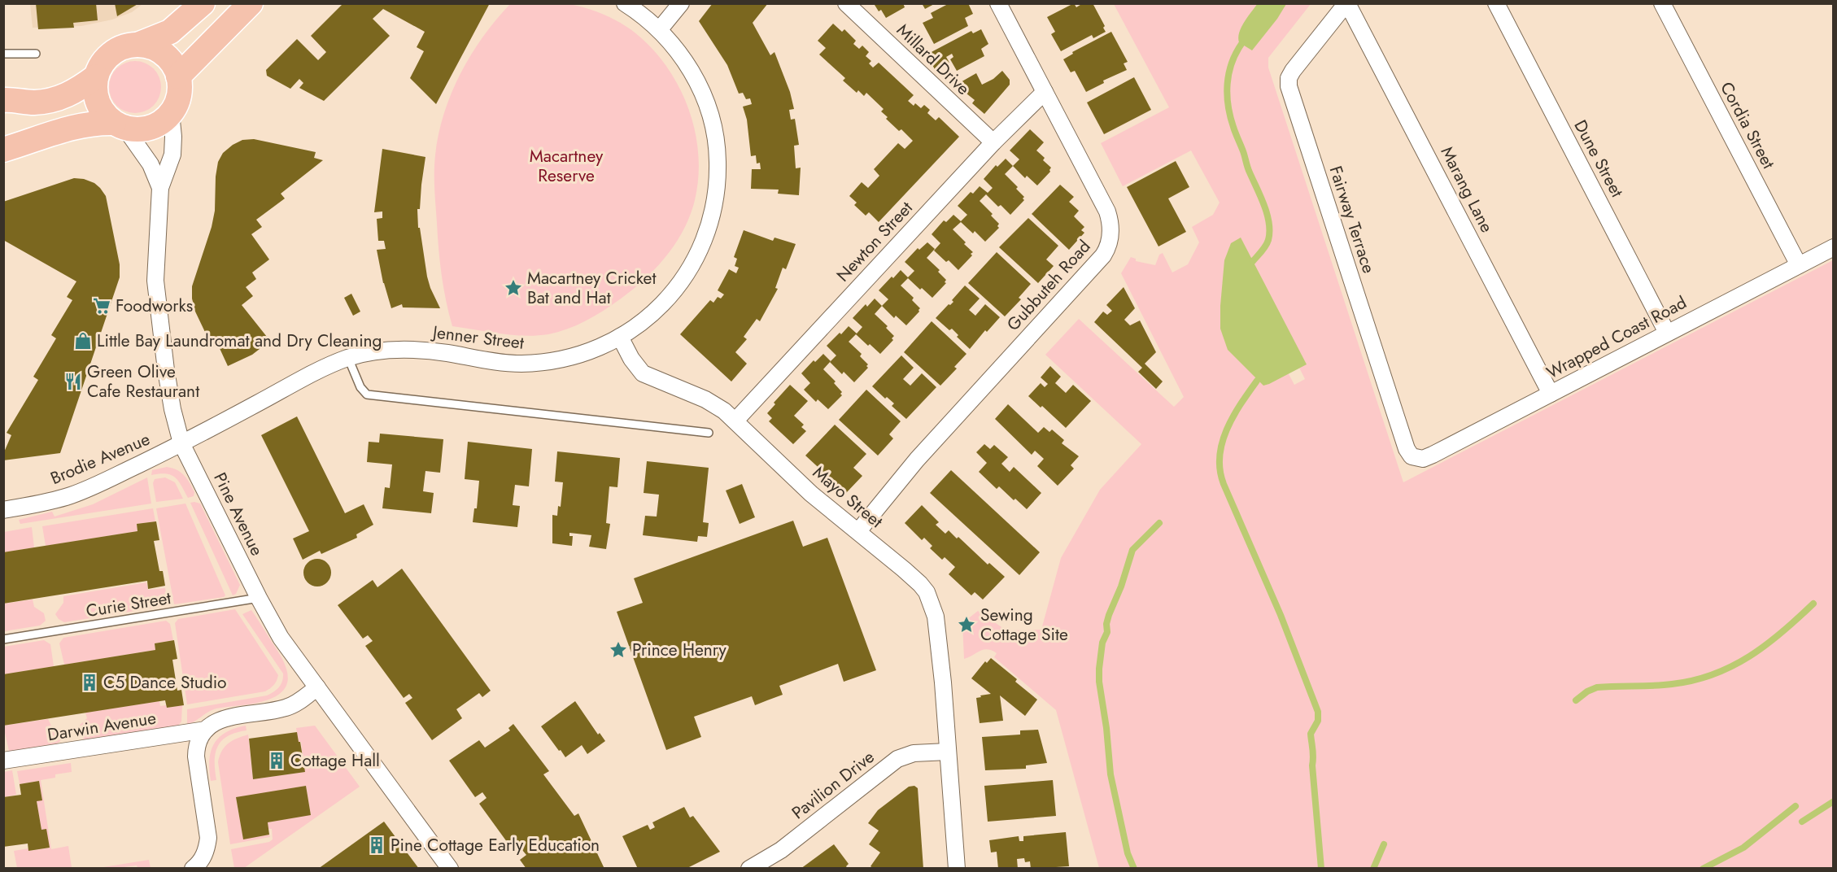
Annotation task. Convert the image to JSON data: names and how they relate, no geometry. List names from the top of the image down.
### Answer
{
  "streets": {
    "street": [
      "Millard Drive",
      "Cordia Street",
      "Dune Street",
      "Marang Lane",
      "Fairway Terrace",
      "Newton Street",
      "Gubbuteh Road",
      "Jenner Street",
      "Wrapped Coast Road",
      "Brodie Avenue",
      "Mayo Street",
      "Pine Avenue",
      "Darwin Avenue",
      "Pavilion Drive"
    ],
    "lane": ["Curie Street"]
  },
  "crossings": [
    ["Millard Drive", "Newton Street"],
    ["Cordia Street", "Wrapped Coast Road"],
    ["Dune Street", "Wrapped Coast Road"],
    ["Marang Lane", "Fairway Terrace"],
    ["Marang Lane", "Wrapped Coast Road"],
    ["Fairway Terrace", "Wrapped Coast Road"],
    ["Newton Street", "Gubbuteh Road"],
    ["Newton Street", "Mayo Street"],
    ["Gubbuteh Road", "Mayo Street"],
    ["Jenner Street", "Brodie Avenue"],
    ["Jenner Street", "Mayo Street"],
    ["Jenner Street", "Pine Avenue"],
    ["Brodie Avenue", "Pine Avenue"],
    ["Mayo Street", "Pavilion Drive"],
    ["Pine Avenue", "Curie Street"],
    ["Pine Avenue", "Darwin Avenue"]
  ],
  "parks": ["Macartney Reserve"],
  "places": {
    "place": ["Macartney Cricket Bat and Hat", "Sewing Cottage Site", "Prince Henry"],
    "supermarket": ["Foodworks"],
    "shop": ["Little Bay Laundromat and Dry Cleaning"],
    "restaurant": ["Green Olive Cafe Restaurant"],
    "building": ["C5 Dance Studio", "Cottage Hall", "Pine Cottage Early Education"]
  }
}
